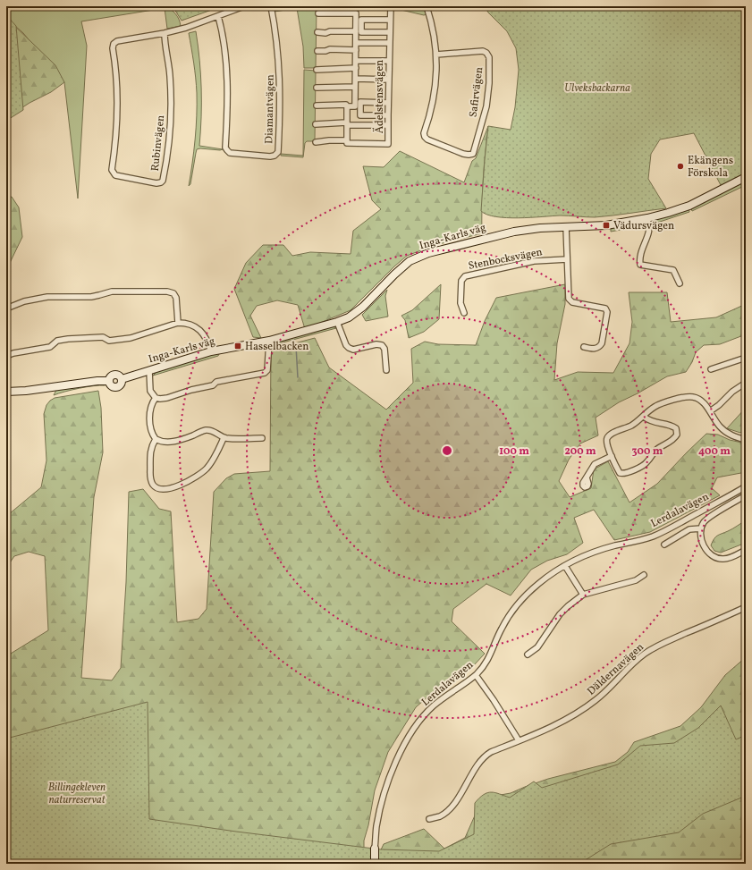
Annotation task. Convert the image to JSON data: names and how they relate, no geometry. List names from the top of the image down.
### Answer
{
  "streets": {
    "street": [
      "Safirvägen",
      "Ädelstensvägen",
      "Diamantvägen",
      "Rubinvägen",
      "Inga-Karls väg",
      "Stenbocksvägen",
      "Lerdalavägen",
      "Däldernavägen"
    ]
  },
  "parks": ["Ulveksbackarna", "Billingekleven naturreservat"],
  "places": {
    "other": ["Ekängens Förskola"],
    "transit": ["Vädursvägen", "Hasselbacken"]
  },
  "rings": [
    "100 m",
    "200 m",
    "300 m",
    "400 m"
  ]
}
